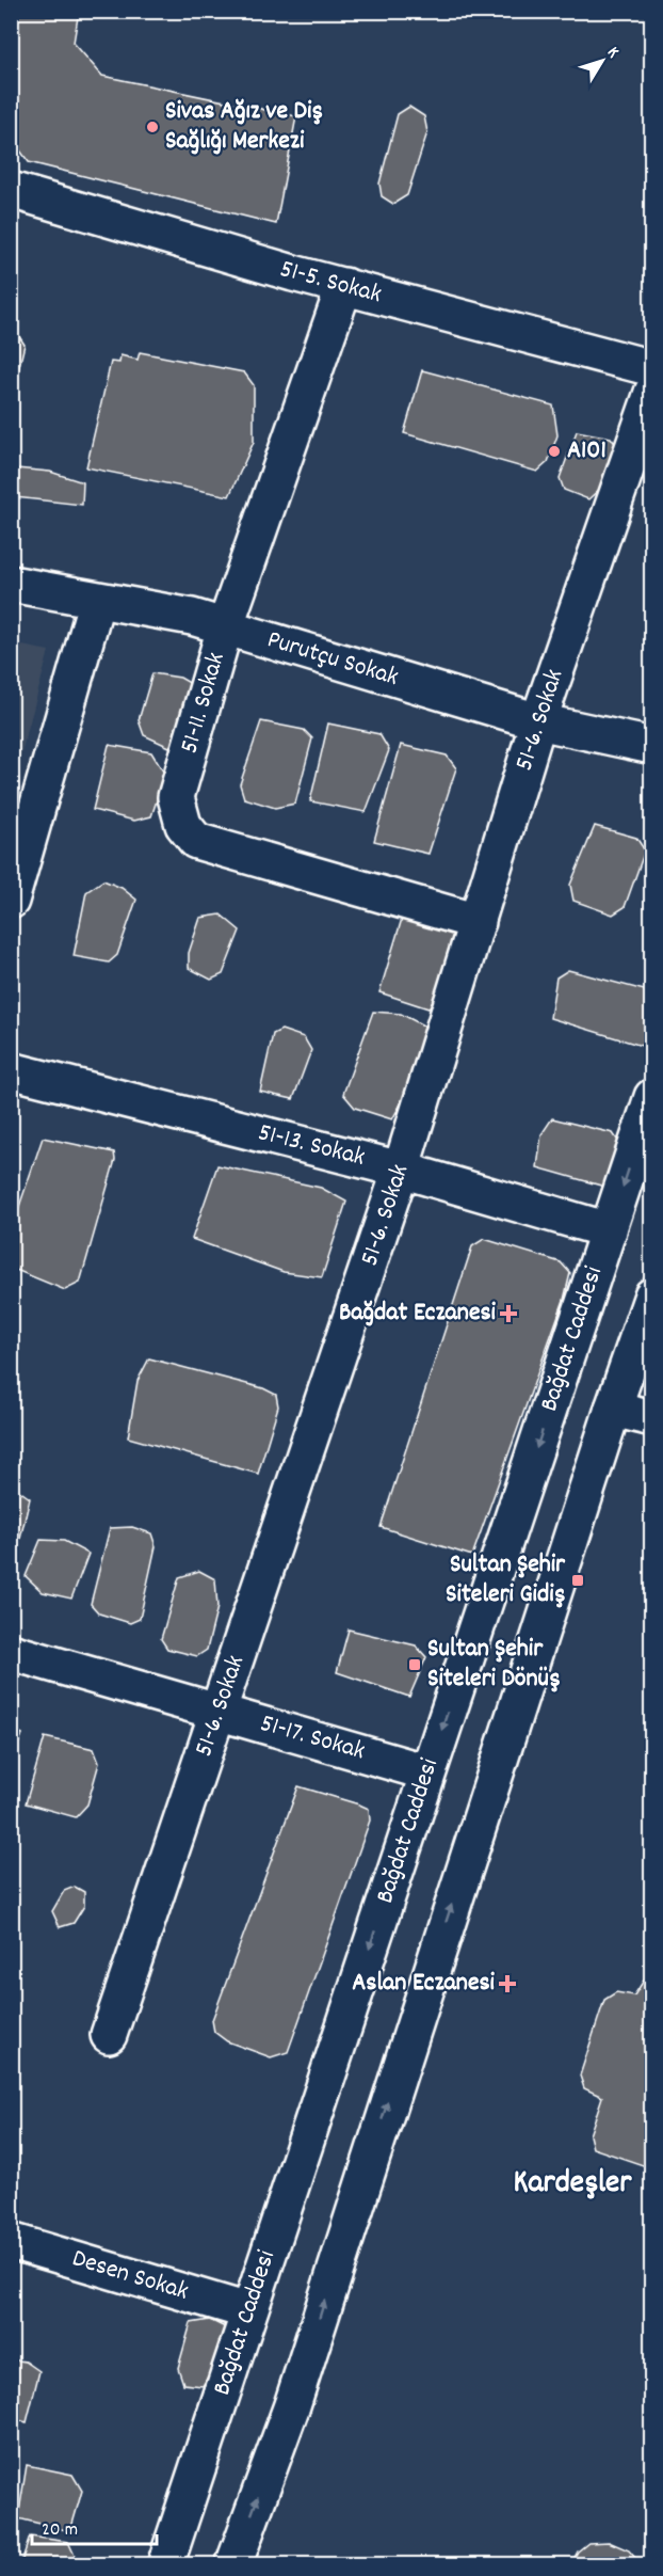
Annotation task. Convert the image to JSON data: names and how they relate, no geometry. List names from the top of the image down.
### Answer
{
  "streets": {
    "street": [
      "51-5. Sokak",
      "Purutçu Sokak",
      "51-11. Sokak",
      "51-6. Sokak",
      "51-13. Sokak",
      "Bağdat Caddesi",
      "51-17. Sokak",
      "Desen Sokak"
    ]
  },
  "crossings": [
    ["51-5. Sokak", "51-11. Sokak"],
    ["Purutçu Sokak", "51-11. Sokak"],
    ["Purutçu Sokak", "51-6. Sokak"],
    ["51-11. Sokak", "51-6. Sokak"],
    ["51-6. Sokak", "51-13. Sokak"],
    ["51-6. Sokak", "51-17. Sokak"],
    ["51-13. Sokak", "Bağdat Caddesi"],
    ["Bağdat Caddesi", "51-17. Sokak"],
    ["Bağdat Caddesi", "Desen Sokak"]
  ],
  "districts": ["Kardeşler"],
  "places": {
    "other": ["Sivas Ağız ve Diş Sağlığı Merkezi", "A101"],
    "health": ["Bağdat Eczanesi", "Aslan Eczanesi"],
    "transit": ["Sultan Şehir Siteleri Gidiş", "Sultan Şehir Siteleri Dönüş"]
  },
  "scale_bar": "20 m",
  "north": "top right"
}
